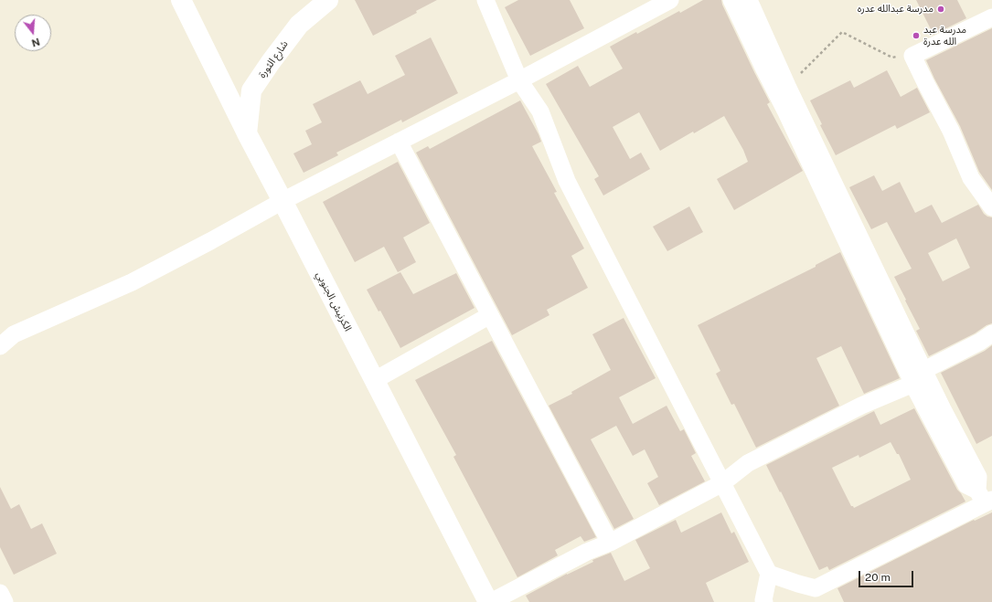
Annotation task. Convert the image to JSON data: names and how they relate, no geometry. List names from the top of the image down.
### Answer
{
  "streets": {
    "main road": ["شارع الثورة", "الكرنيش الجنوبي"]
  },
  "crossings": [
    ["شارع الثورة", "الكرنيش الجنوبي"]
  ],
  "places": ["مدرسة عبدالله عدره", "مدرسة عبد الله عدرة"],
  "scale_bar": "20 m",
  "north": "bottom"
}
